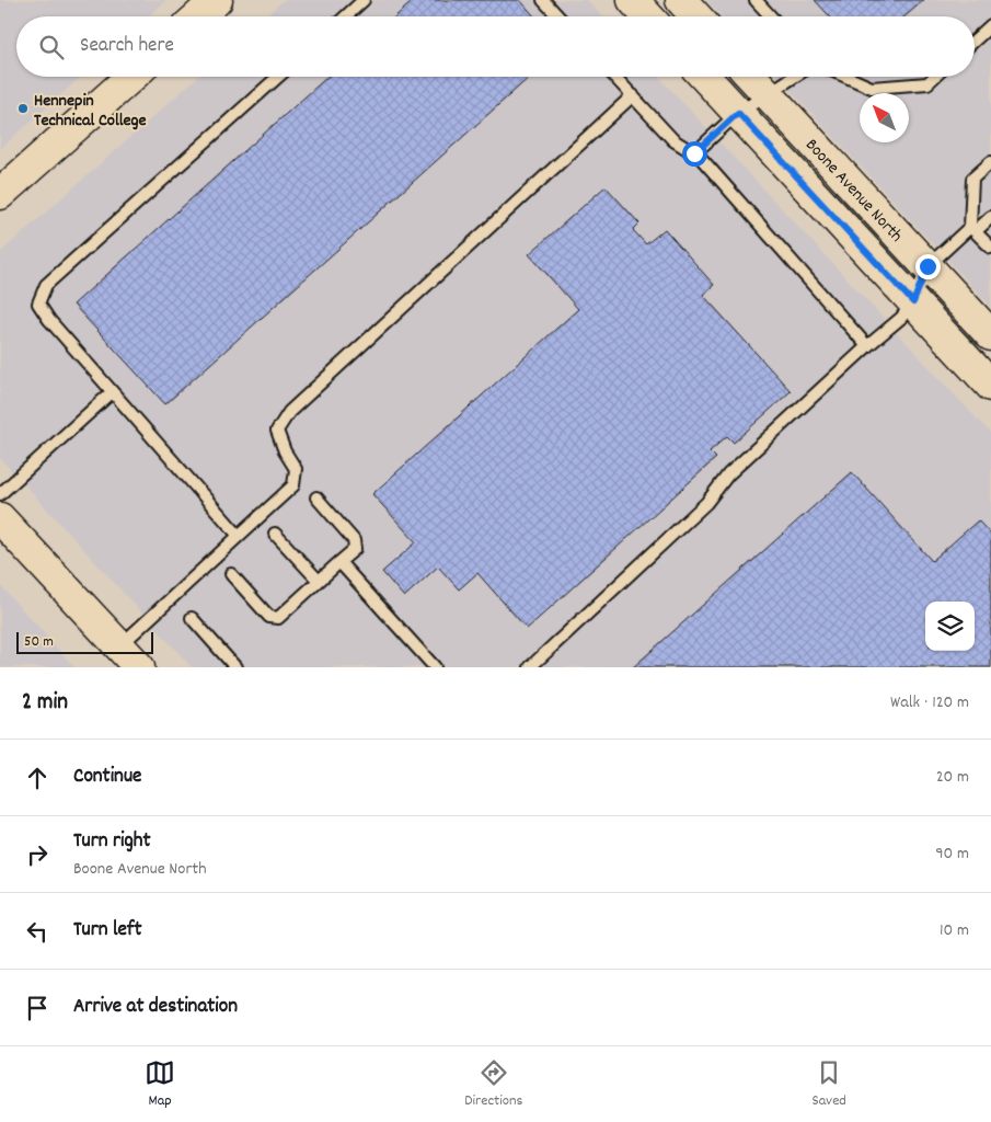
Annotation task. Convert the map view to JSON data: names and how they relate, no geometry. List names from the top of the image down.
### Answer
{
  "streets": {
    "street": ["Boone Avenue North"]
  },
  "places": ["Hennepin Technical College"],
  "scale_bar": "50 m",
  "north": "top left",
  "page": {
    "search": "Search here",
    "scale": "50 m",
    "heading": ["2 min", "Walk · 120 m"],
    "list": [
      ["Continue", "20 m"],
      ["Turn right", "Boone Avenue North", "90 m"],
      ["Turn left", "10 m"],
      "Arrive at destination"
    ],
    "nav": ["Map", "Directions", "Saved"]
  }
}
